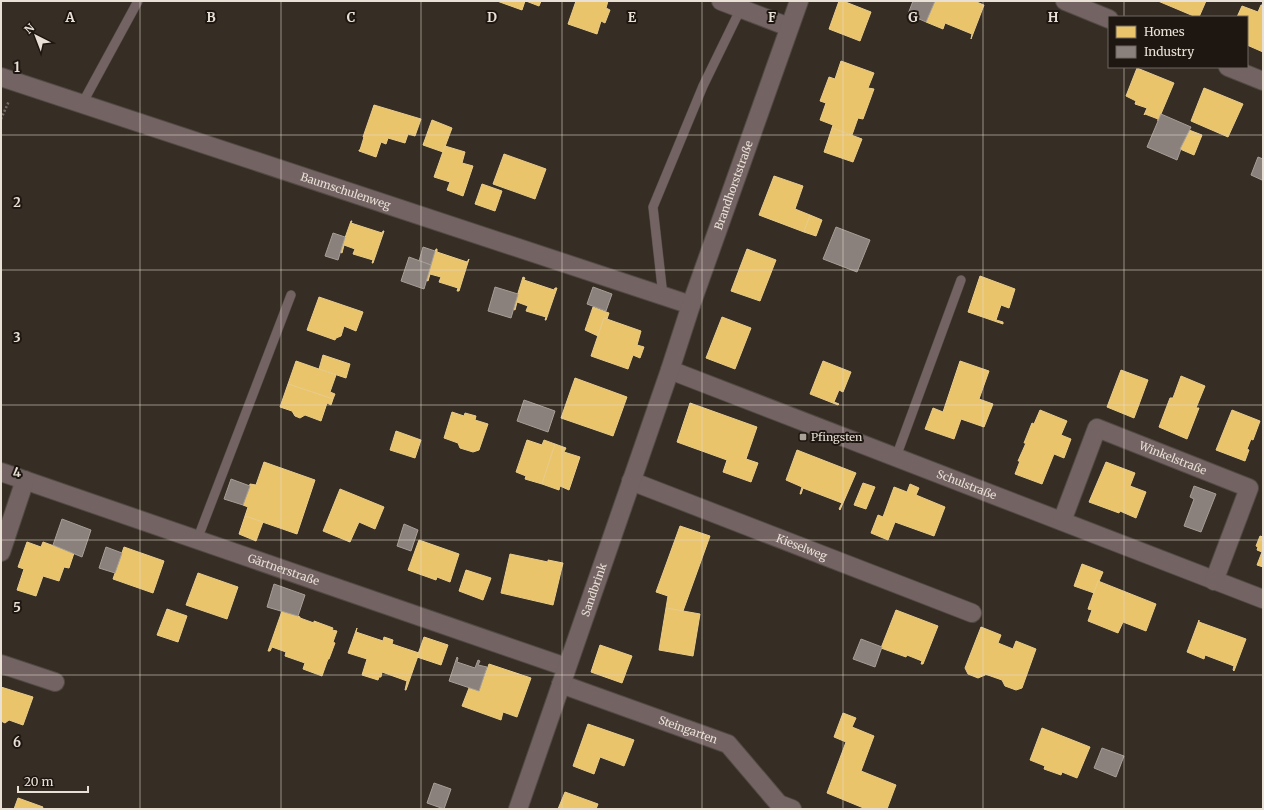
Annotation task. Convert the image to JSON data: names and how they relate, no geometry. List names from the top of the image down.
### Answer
{
  "streets": {
    "street": [
      "Brandhorststraße",
      "Baumschulenweg",
      "Winkelstraße",
      "Schulstraße",
      "Kieselweg",
      "Gärtnerstraße",
      "Sandbrink",
      "Steingarten"
    ]
  },
  "crossings": [
    ["Brandhorststraße", "Baumschulenweg"],
    ["Brandhorststraße", "Schulstraße"],
    ["Brandhorststraße", "Sandbrink"],
    ["Winkelstraße", "Schulstraße"],
    ["Schulstraße", "Sandbrink"],
    ["Kieselweg", "Sandbrink"],
    ["Gärtnerstraße", "Sandbrink"],
    ["Gärtnerstraße", "Steingarten"],
    ["Sandbrink", "Steingarten"]
  ],
  "places": {
    "transit": ["Pfingsten"]
  },
  "legend": ["Homes", "Industry"],
  "scale_bar": "20 m",
  "north": "top left",
  "grid": {
    "columns": [
      "A",
      "B",
      "C",
      "D",
      "E",
      "F",
      "G",
      "H"
    ],
    "rows": [
      "1",
      "2",
      "3",
      "4",
      "5",
      "6"
    ]
  }
}
